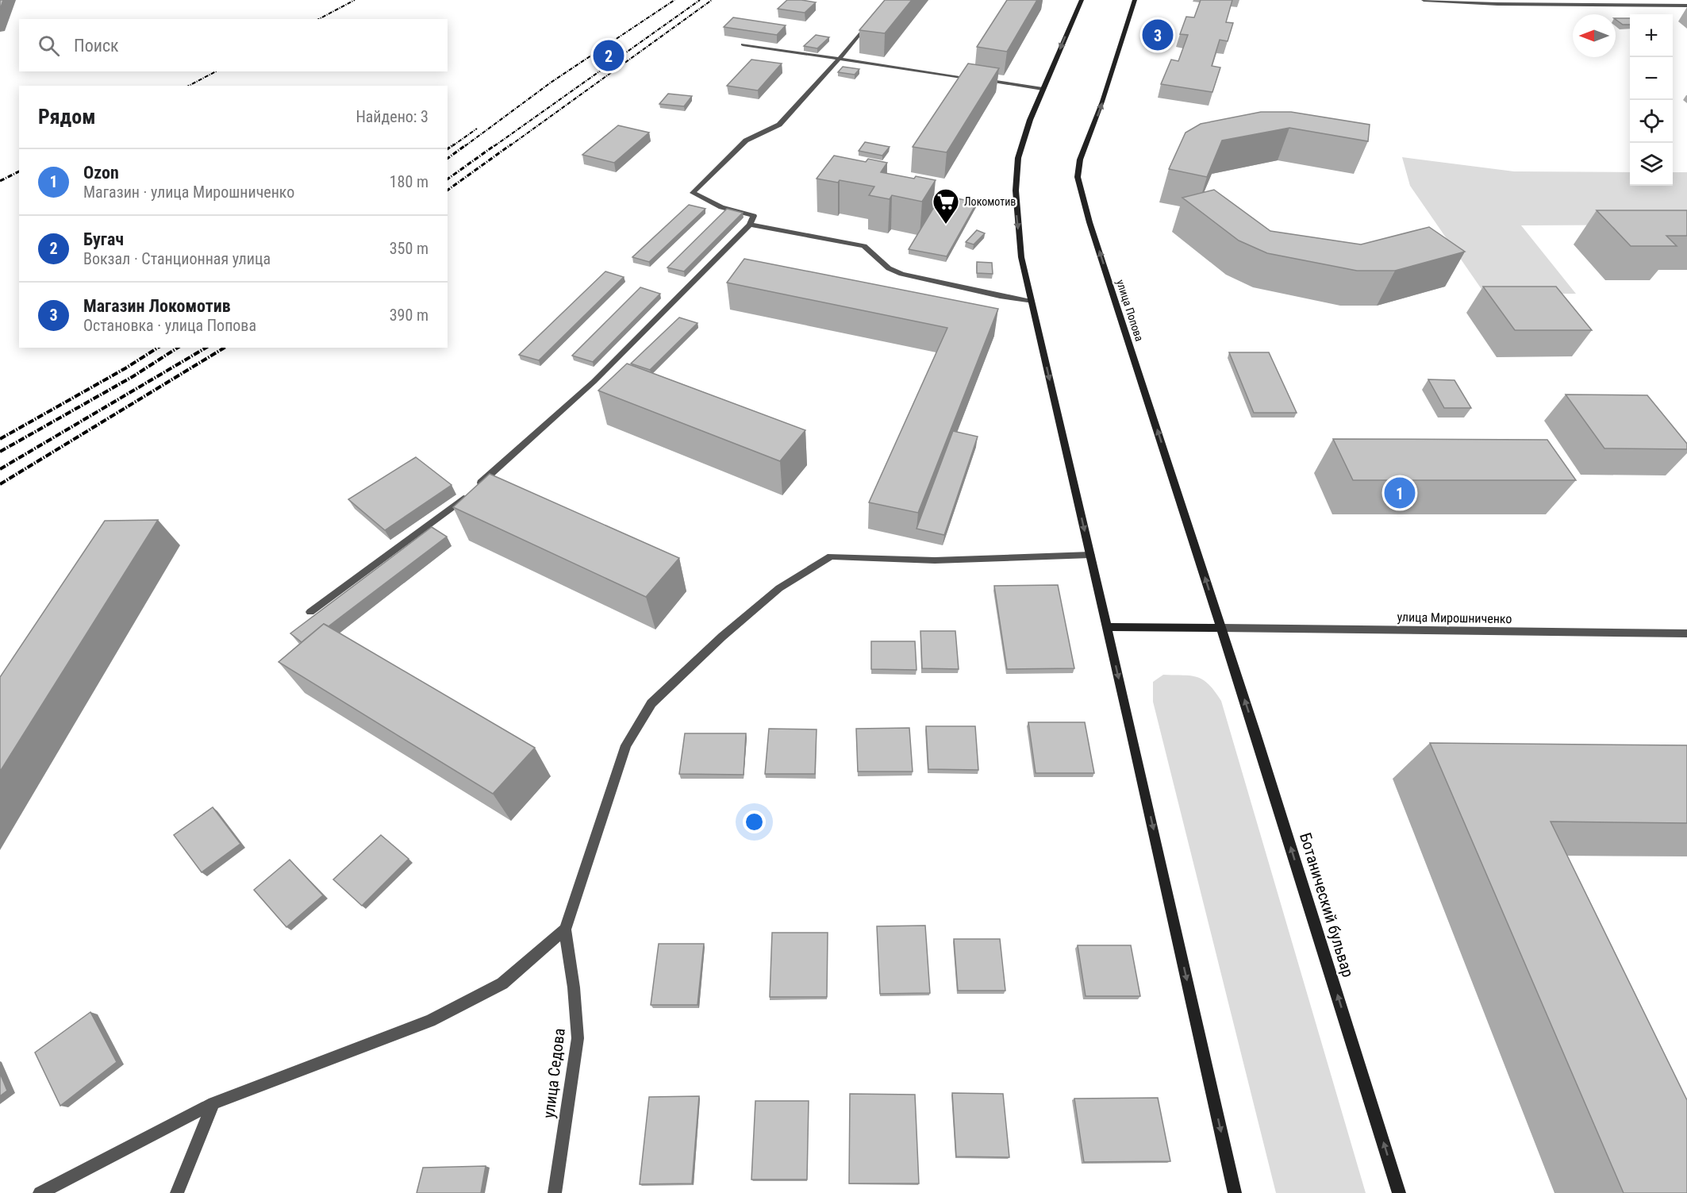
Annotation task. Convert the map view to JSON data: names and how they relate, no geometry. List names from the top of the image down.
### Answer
{
  "streets": {
    "street": [
      "улица Попова",
      "улица Мирошниченко",
      "Ботанический бульвар",
      "улица Седова"
    ]
  },
  "crossings": [
    ["улица Попова", "улица Мирошниченко"],
    ["улица Попова", "Ботанический бульвар"],
    ["улица Мирошниченко", "Ботанический бульвар"]
  ],
  "one_way": ["Ботанический бульвар"],
  "places": {
    "supermarket": ["Локомотив"]
  },
  "north": "left",
  "page": {
    "map_buttons": ["+", "−"],
    "pins": ["3", "2", "1"],
    "search": "Поиск",
    "heading": ["Рядом", "Найдено: 3"],
    "list": [
      {
        "mark": "1",
        "name": "Ozon",
        "note": "Магазин · улица Мирошниченко",
        "value": "180 m"
      },
      {
        "mark": "2",
        "name": "Бугач",
        "note": "Вокзал · Станционная улица",
        "value": "350 m"
      },
      {
        "mark": "3",
        "name": "Магазин Локомотив",
        "note": "Остановка · улица Попова",
        "value": "390 m"
      }
    ]
  }
}
